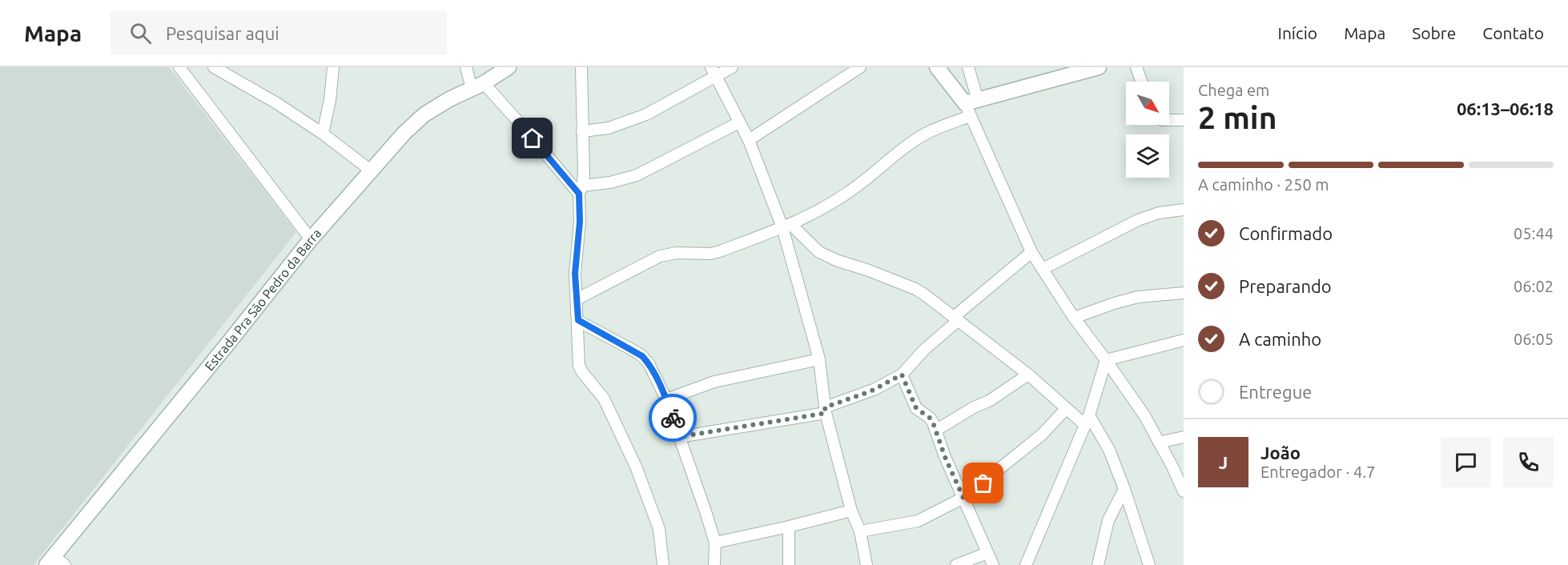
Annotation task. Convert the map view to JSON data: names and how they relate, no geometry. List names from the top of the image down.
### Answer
{
  "streets": {
    "street": ["Estrada Pra São Pedro da Barra"]
  },
  "north": "bottom right",
  "page": {
    "header": "Mapa",
    "search": "Pesquisar aqui",
    "nav": [
      "Início",
      "Mapa",
      "Sobre",
      "Contato"
    ],
    "heading": ["2 min", "Chega em", "06:13–06:18"],
    "panel": ["João", "Entregador · 4.7"],
    "bar": "A caminho · 250 m",
    "list": [
      ["Confirmado", "05:44"],
      ["Preparando", "06:02"],
      ["A caminho", "06:05"],
      "Entregue"
    ],
    "round": "J"
  }
}
